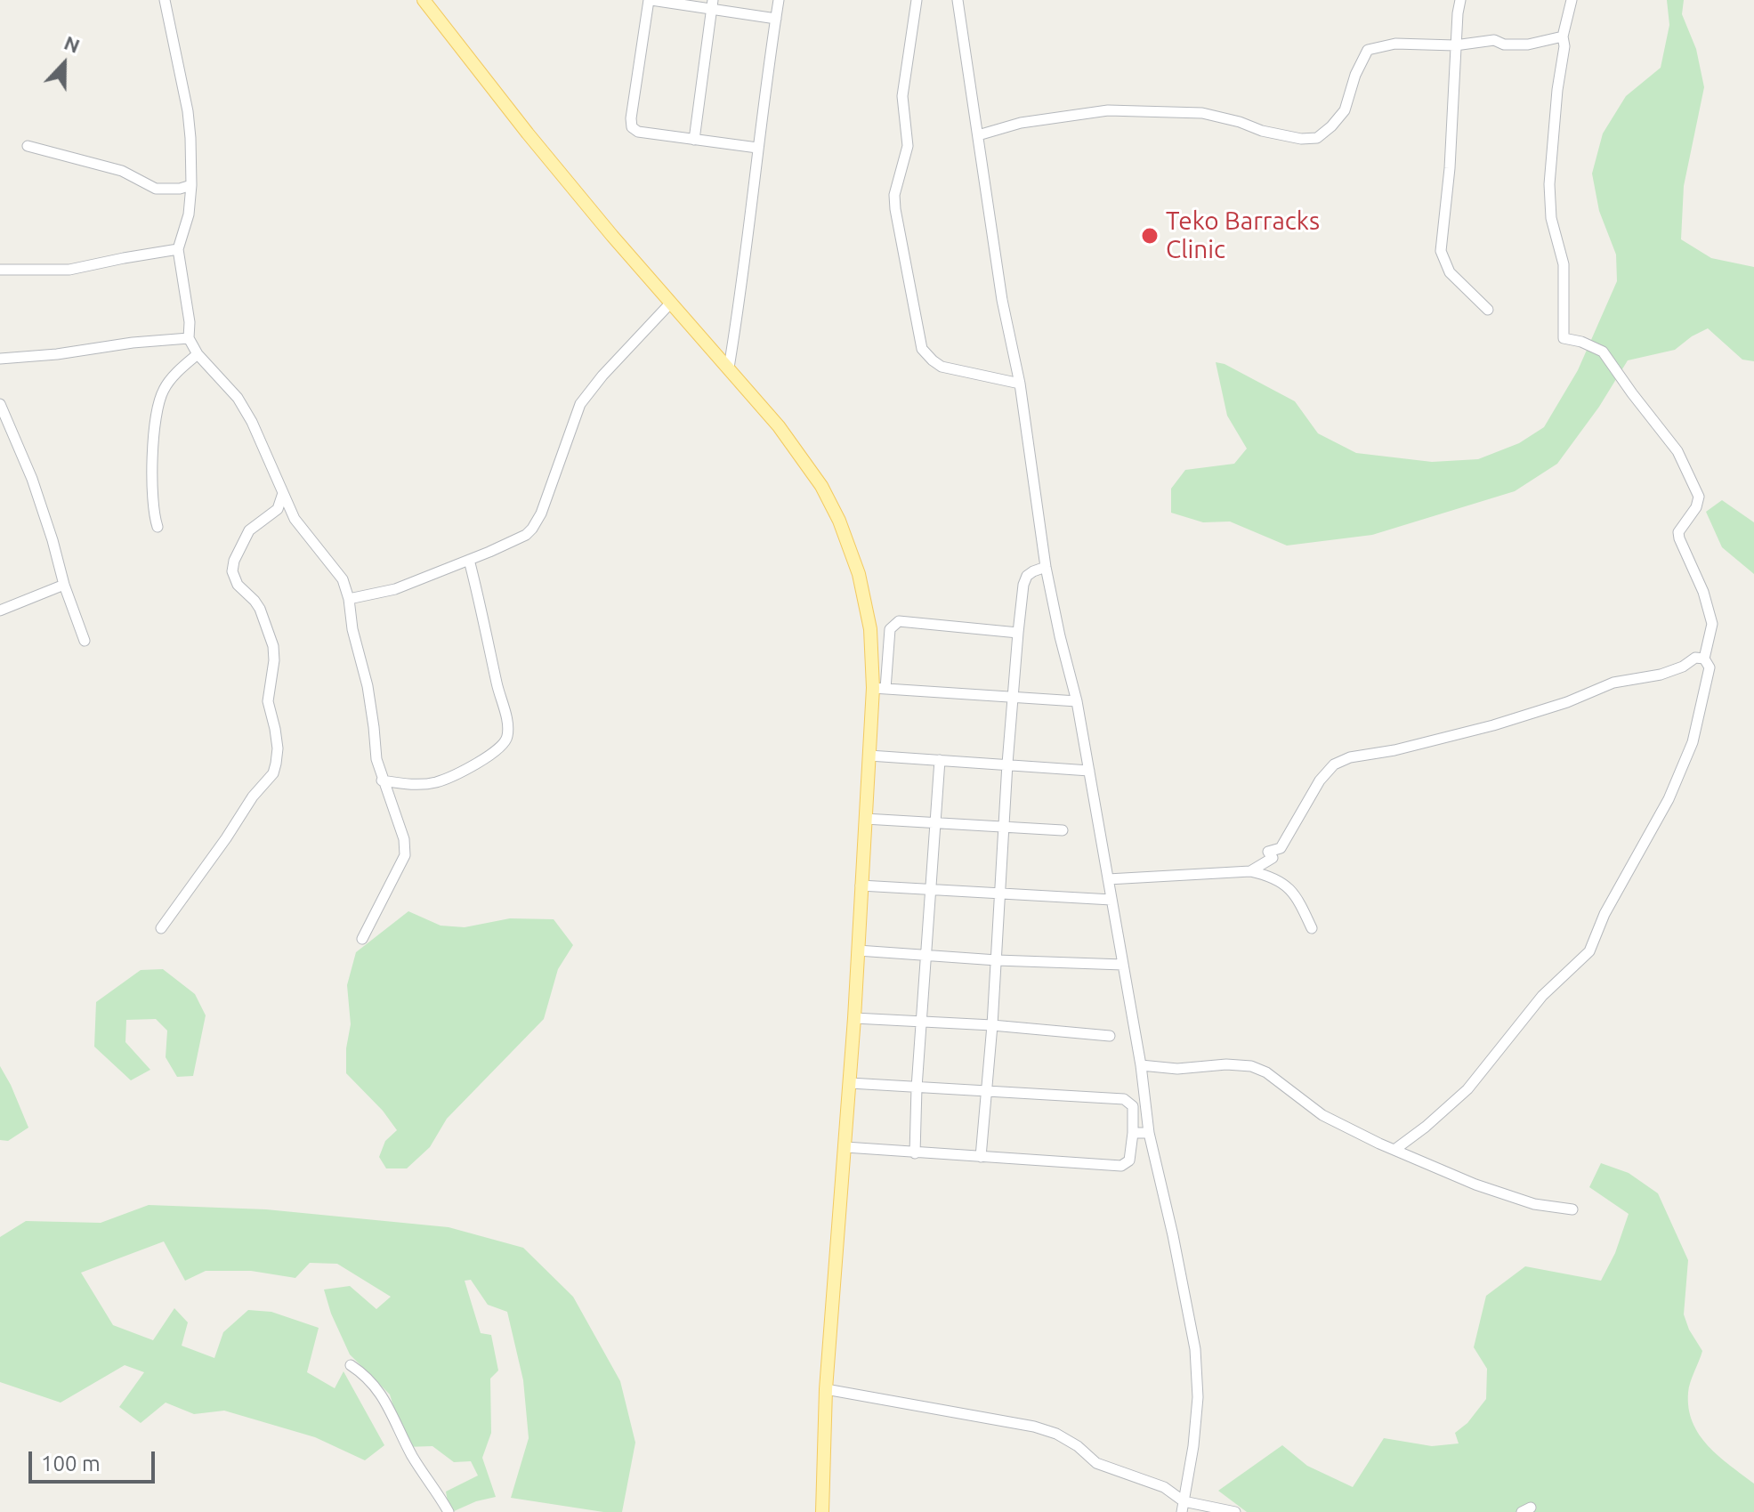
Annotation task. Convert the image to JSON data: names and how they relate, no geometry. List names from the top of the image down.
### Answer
{
  "places": ["Teko Barracks Clinic"],
  "scale_bar": "100 m",
  "north": "top"
}
